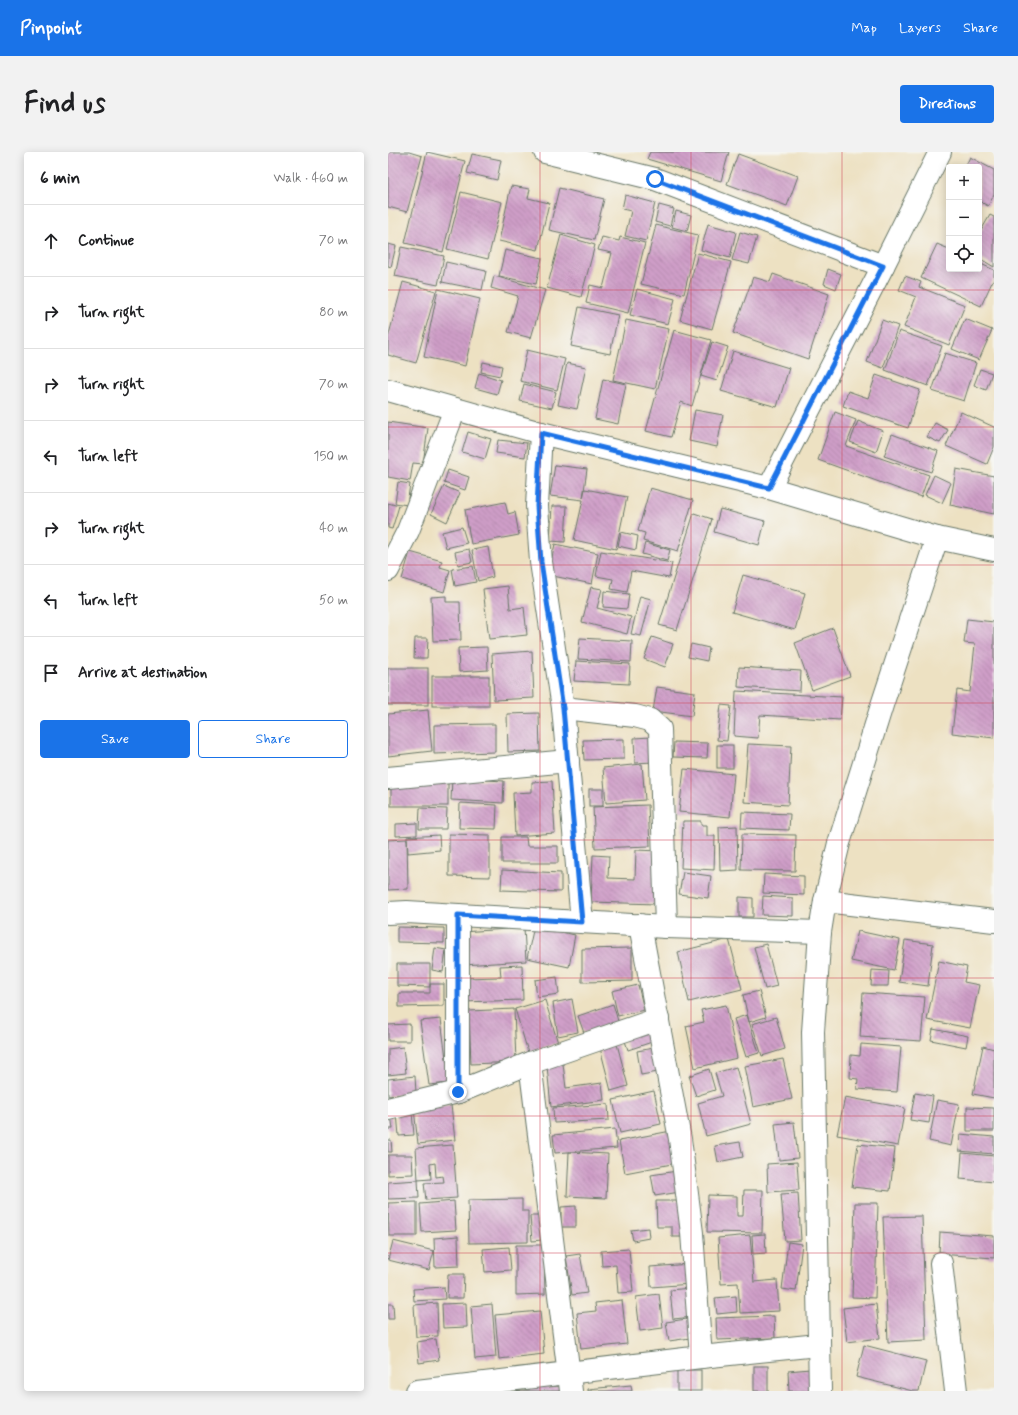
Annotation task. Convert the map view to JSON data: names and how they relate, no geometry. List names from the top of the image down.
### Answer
{
  "page": {
    "header": "Pinpoint",
    "nav": ["Map", "Layers", "Share"],
    "buttons": [
      "Directions",
      ["Save", "Share"]
    ],
    "title": "Find us",
    "heading": ["6 min", "Walk · 460 m"],
    "map_buttons": ["+", "−"],
    "list": [
      ["Continue", "70 m"],
      ["Turn right", "80 m"],
      ["Turn right", "70 m"],
      ["Turn left", "150 m"],
      ["Turn right", "40 m"],
      ["Turn left", "50 m"],
      "Arrive at destination"
    ]
  }
}
